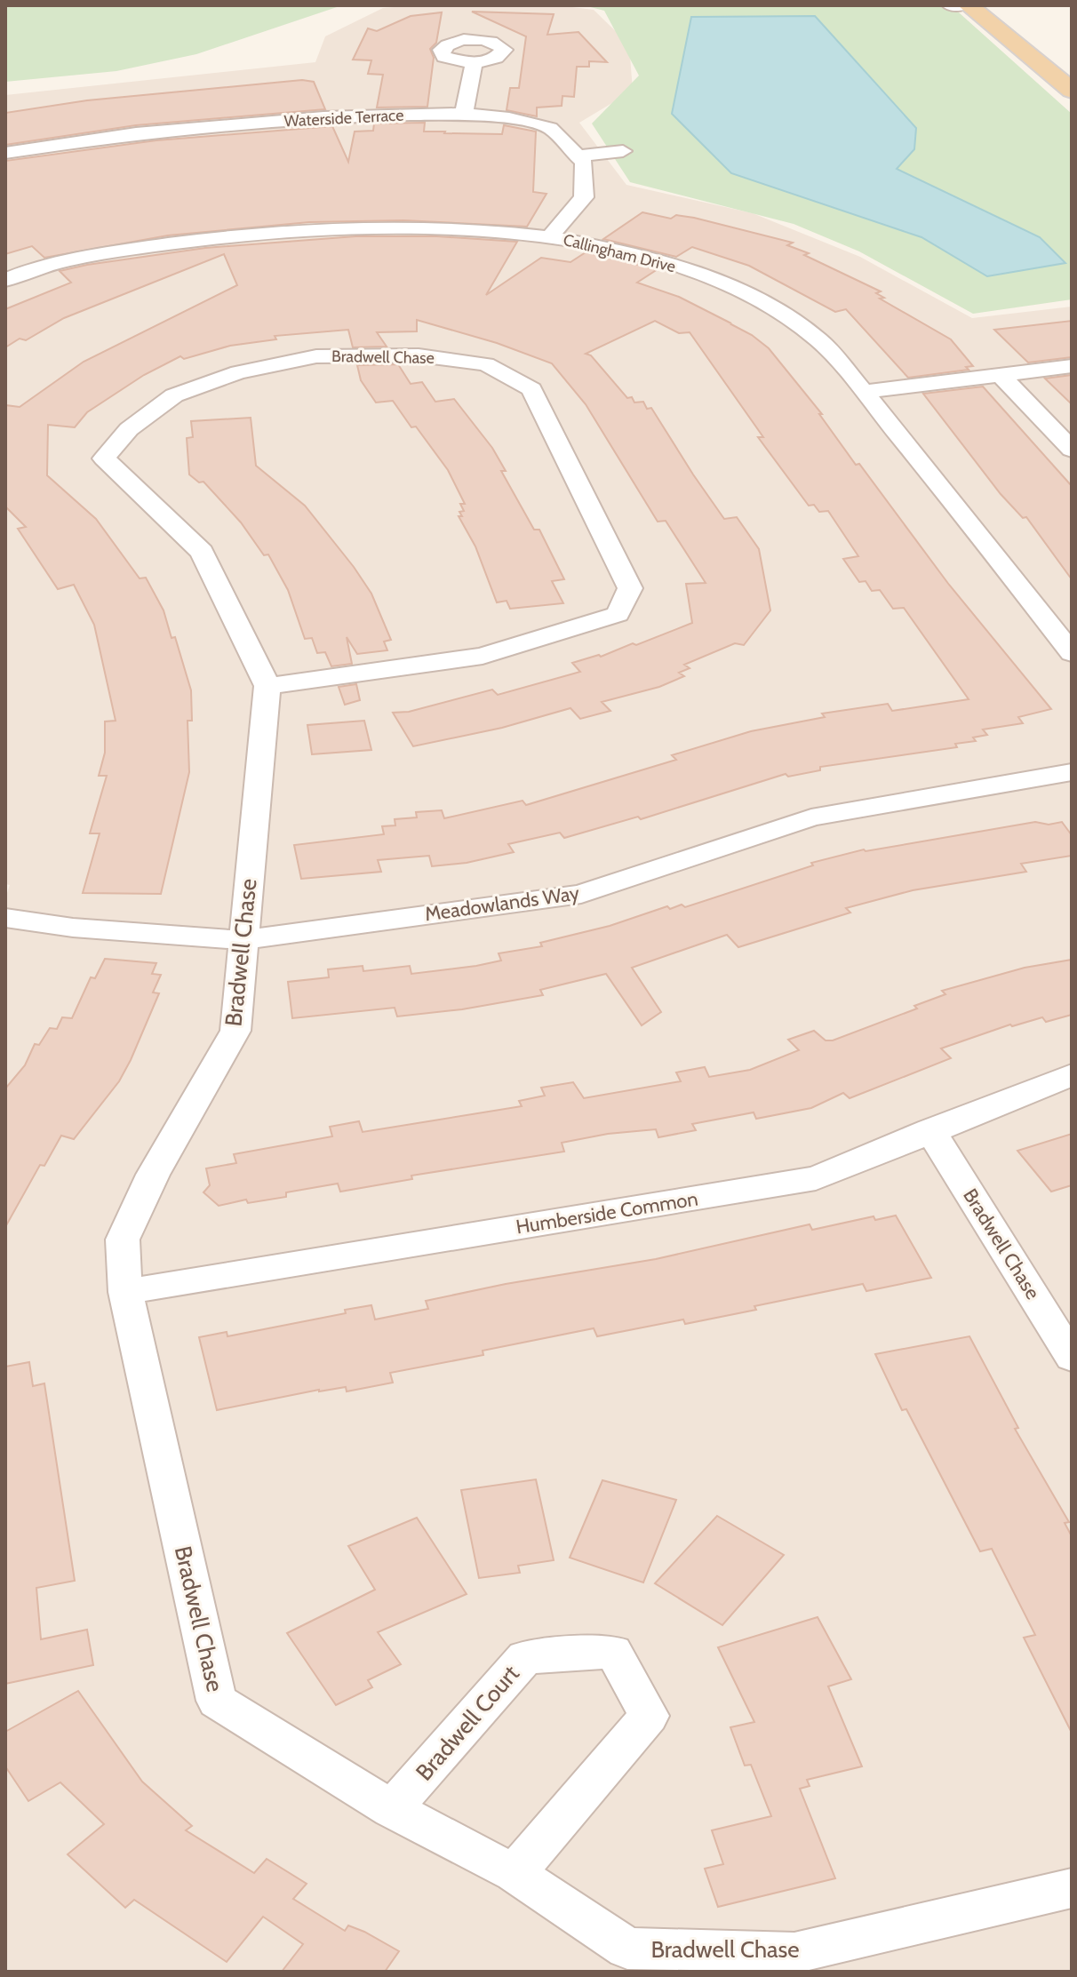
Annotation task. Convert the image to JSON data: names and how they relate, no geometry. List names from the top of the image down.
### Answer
{
  "streets": {
    "street": [
      "Waterside Terrace",
      "Callingham Drive",
      "Bradwell Chase",
      "Meadowlands Way",
      "Humberside Common",
      "Bradwell Court"
    ]
  },
  "crossings": [
    ["Bradwell Chase", "Meadowlands Way"],
    ["Bradwell Chase", "Humberside Common"],
    ["Bradwell Chase", "Bradwell Court"]
  ]
}
